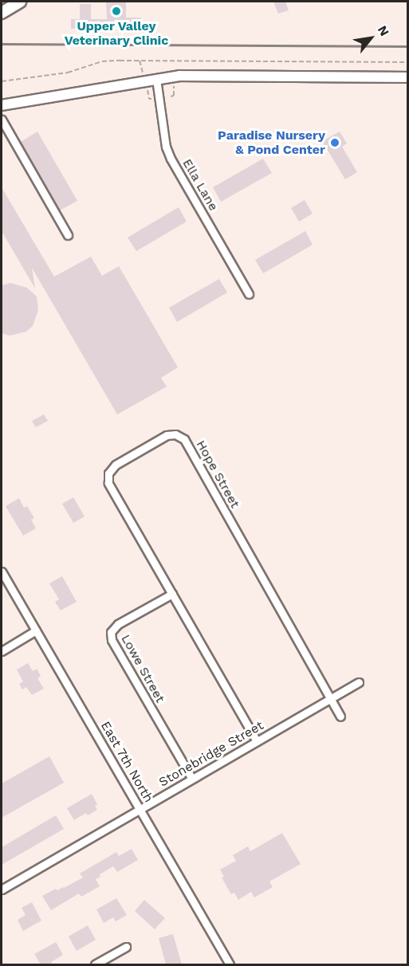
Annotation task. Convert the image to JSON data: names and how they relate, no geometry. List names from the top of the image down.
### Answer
{
  "streets": {
    "street": [
      "Ella Lane",
      "Hope Street",
      "Lowe Street",
      "Stonebridge Street",
      "East 7th North"
    ]
  },
  "crossings": [
    ["Hope Street", "Lowe Street"],
    ["Hope Street", "Stonebridge Street"],
    ["Lowe Street", "Stonebridge Street"],
    ["Stonebridge Street", "East 7th North"]
  ],
  "places": ["Upper Valley Veterinary Clinic", "Paradise Nursery & Pond Center"],
  "north": "top right"
}
